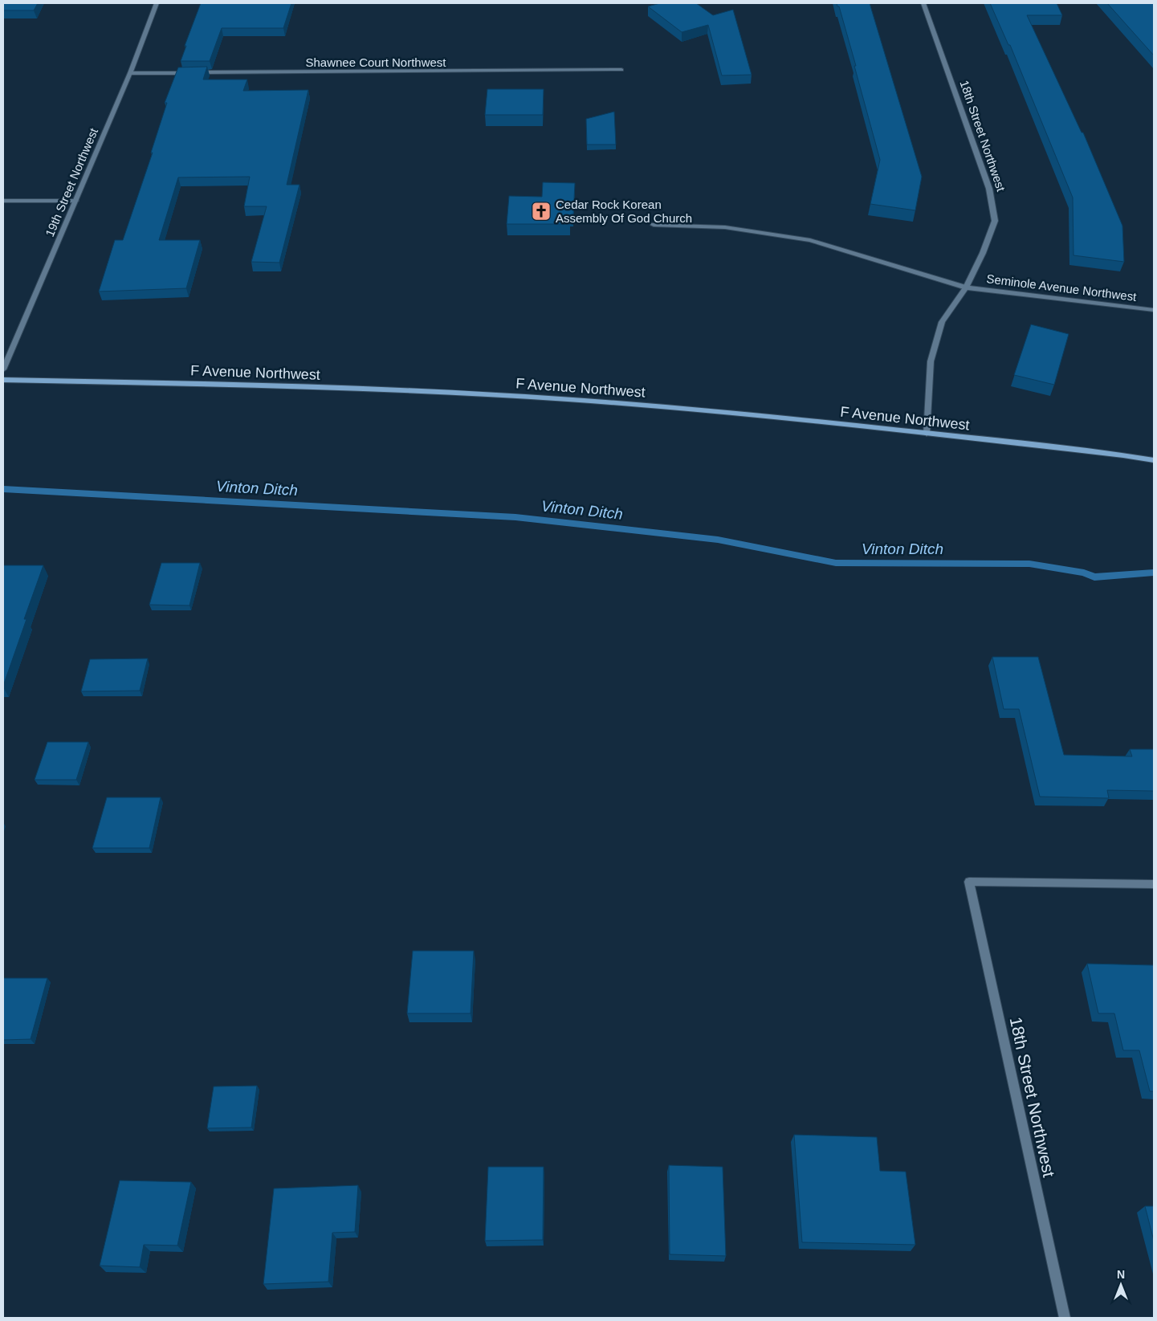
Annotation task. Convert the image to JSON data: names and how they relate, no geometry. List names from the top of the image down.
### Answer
{
  "streets": {
    "main road": ["F Avenue Northwest"],
    "street": [
      "Shawnee Court Northwest",
      "18th Street Northwest",
      "19th Street Northwest",
      "Seminole Avenue Northwest"
    ]
  },
  "crossings": [
    ["Shawnee Court Northwest", "19th Street Northwest"],
    ["18th Street Northwest", "Seminole Avenue Northwest"],
    ["18th Street Northwest", "F Avenue Northwest"]
  ],
  "water": ["Vinton Ditch"],
  "places": {
    "church": ["Cedar Rock Korean Assembly Of God Church"]
  },
  "north": "top"
}
